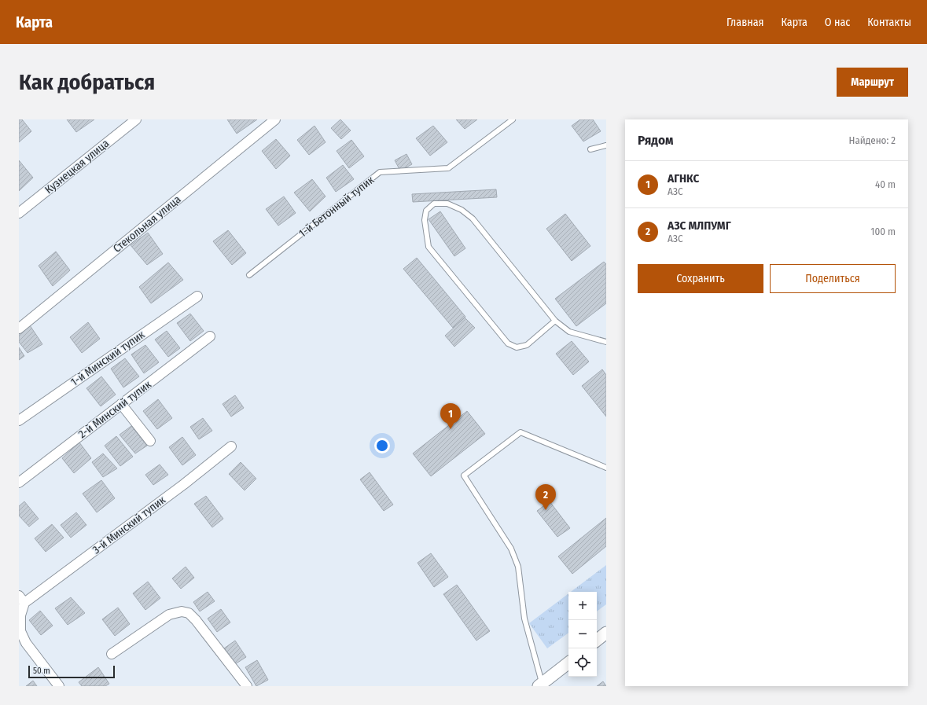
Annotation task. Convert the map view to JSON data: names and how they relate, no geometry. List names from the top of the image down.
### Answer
{
  "streets": {
    "street": [
      "Кузнецкая улица",
      "Стекольная улица",
      "1-й Минский тупик",
      "2-й Минский тупик",
      "3-й Минский тупик"
    ],
    "lane": ["1-й Бетонный тупик"]
  },
  "scale_bar": "50 m",
  "page": {
    "header": "Карта",
    "nav": [
      "Главная",
      "Карта",
      "О нас",
      "Контакты"
    ],
    "buttons": [
      "Маршрут",
      ["Сохранить", "Поделиться"]
    ],
    "title": "Как добраться",
    "heading": ["Рядом", "Найдено: 2"],
    "list": [
      {
        "mark": "1",
        "name": "АГНКС",
        "note": "АЗС",
        "value": "40 m"
      },
      {
        "mark": "2",
        "name": "АЗС МЛПУМГ",
        "note": "АЗС",
        "value": "100 m"
      }
    ],
    "pins": ["1", "2"],
    "map_buttons": ["+", "−"],
    "scale": "50 m"
  }
}
